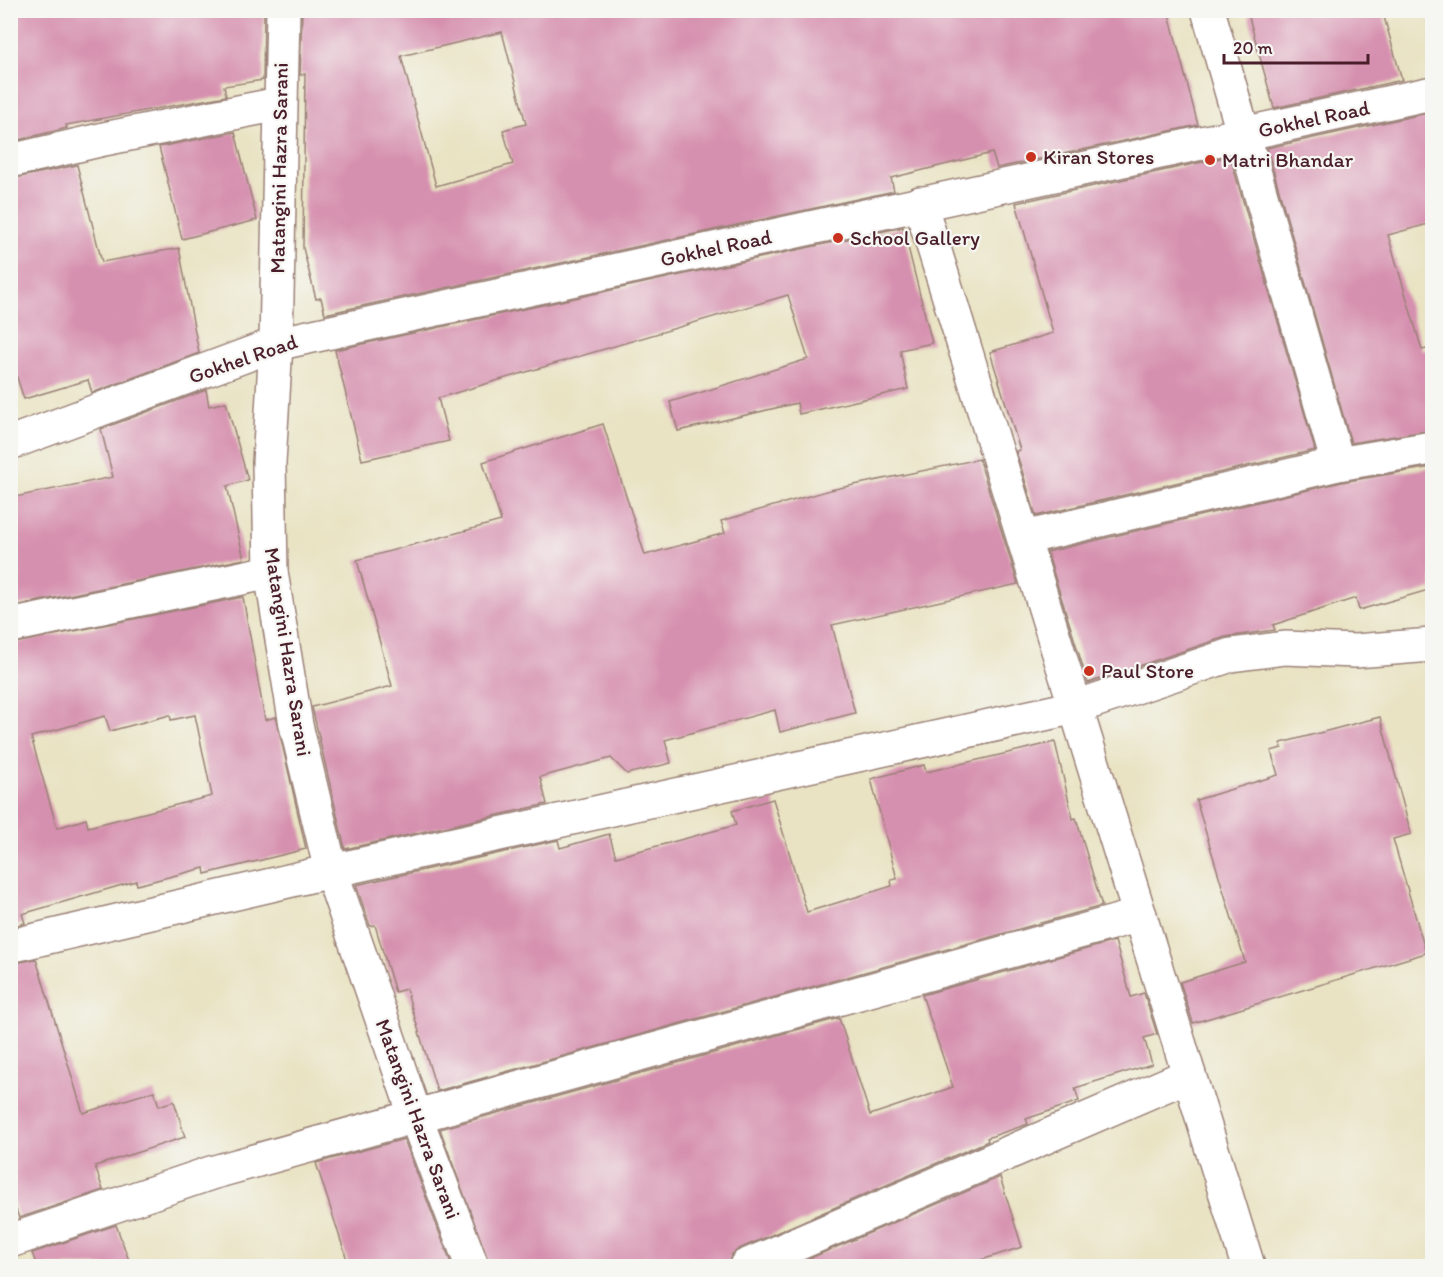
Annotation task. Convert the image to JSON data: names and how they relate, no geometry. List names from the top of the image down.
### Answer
{
  "streets": {
    "street": ["Gokhel Road", "Matangini Hazra Sarani"]
  },
  "crossings": [
    ["Gokhel Road", "Matangini Hazra Sarani"]
  ],
  "places": [
    "Kiran Stores",
    "Matri Bhandar",
    "School Gallery",
    "Paul Store"
  ],
  "scale_bar": "20 m"
}
